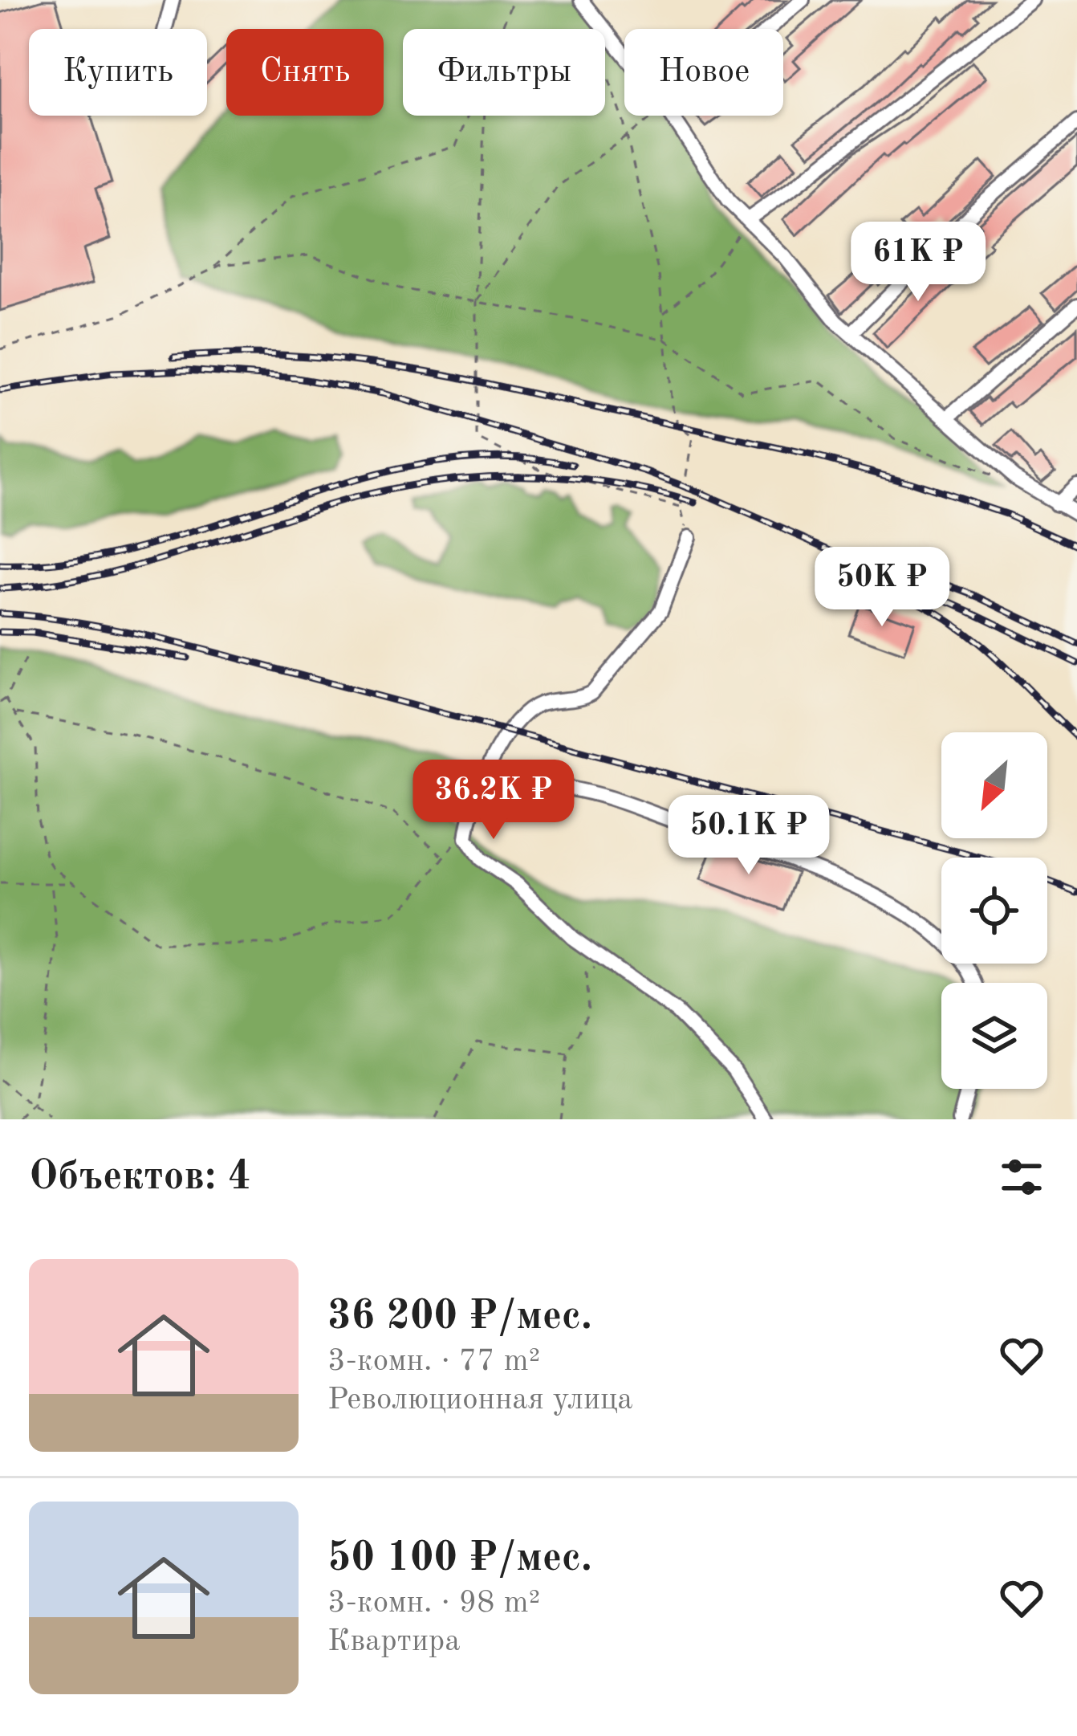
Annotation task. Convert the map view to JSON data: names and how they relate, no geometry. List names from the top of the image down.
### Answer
{
  "north": "bottom left",
  "page": {
    "chip": [
      "Купить",
      "Снять",
      "Фильтры",
      "Новое"
    ],
    "price": [
      "61K ₽",
      "50K ₽",
      "36.2K ₽",
      "50.1K ₽"
    ],
    "heading": "Объектов: 4",
    "list": [
      {
        "name": "36 200 ₽/мес.",
        "note": "3-комн. · 77 m² · Революционная улица"
      },
      {
        "name": "50 100 ₽/мес.",
        "note": "3-комн. · 98 m² · Квартира"
      }
    ]
  }
}
